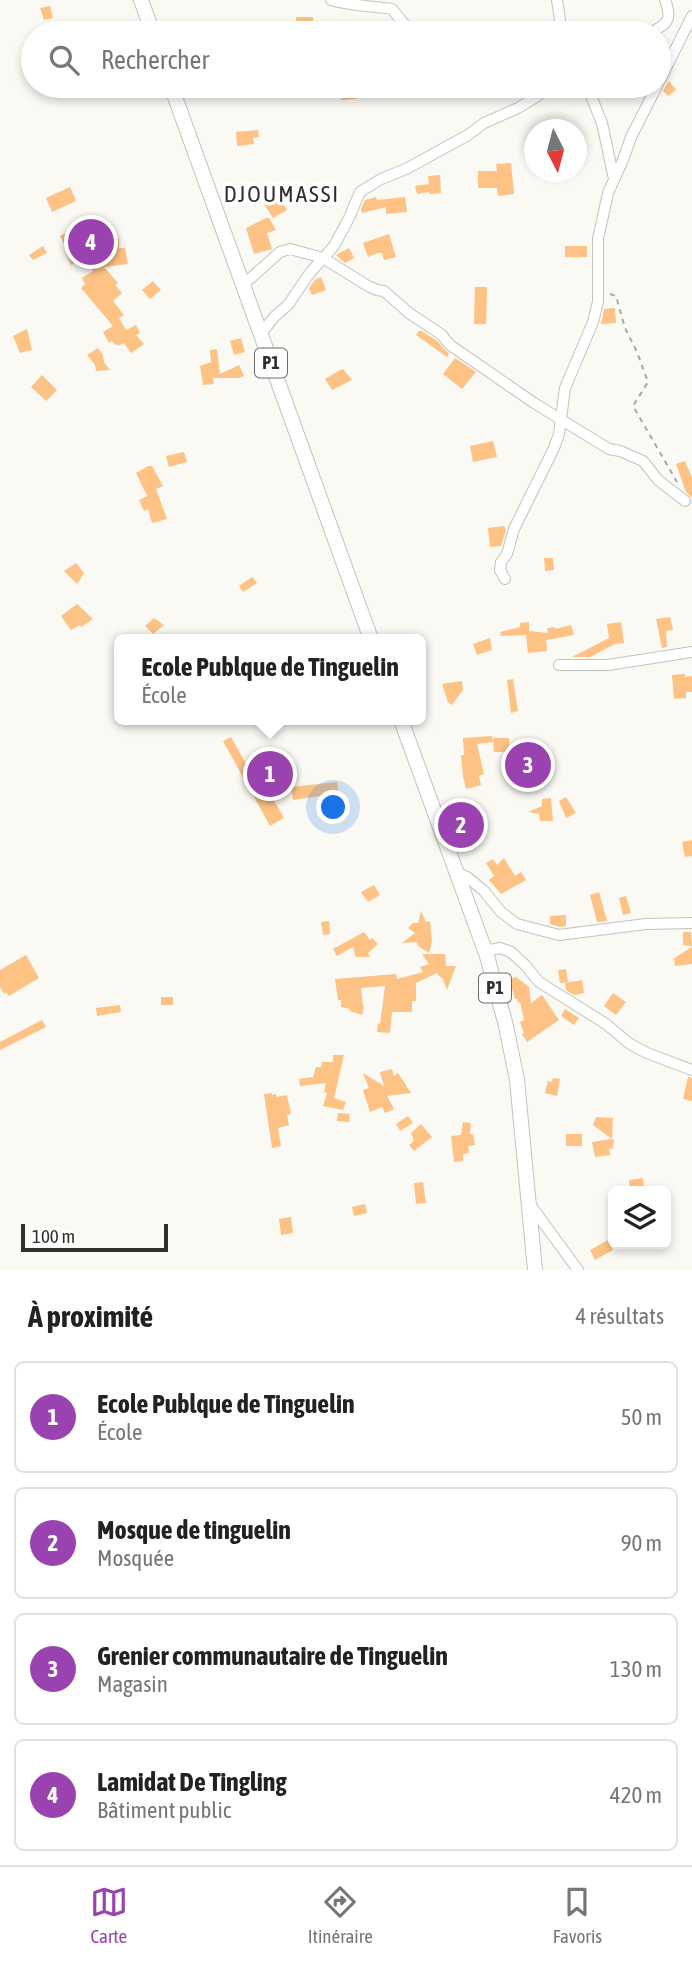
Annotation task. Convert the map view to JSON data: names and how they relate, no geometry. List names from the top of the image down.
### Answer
{
  "streets": {
    "main road": ["P1"]
  },
  "districts": ["DJOUMASSI"],
  "scale_bar": "100 m",
  "north": "bottom",
  "page": {
    "search": "Rechercher",
    "pins": [
      "4",
      "3",
      "1",
      "2"
    ],
    "popup": ["Ecole Publque de Tinguelin", "École"],
    "scale": "100 m",
    "heading": ["À proximité", "4 résultats"],
    "list": [
      {
        "mark": "1",
        "name": "Ecole Publque de Tinguelin",
        "note": "École",
        "value": "50 m"
      },
      {
        "mark": "2",
        "name": "Mosque de tinguelin",
        "note": "Mosquée",
        "value": "90 m"
      },
      {
        "mark": "3",
        "name": "Grenier communautaire de Tinguelin",
        "note": "Magasin",
        "value": "130 m"
      },
      {
        "mark": "4",
        "name": "Lamidat De Tingling",
        "note": "Bâtiment public",
        "value": "420 m"
      }
    ],
    "nav": ["Carte", "Itinéraire", "Favoris"]
  }
}
